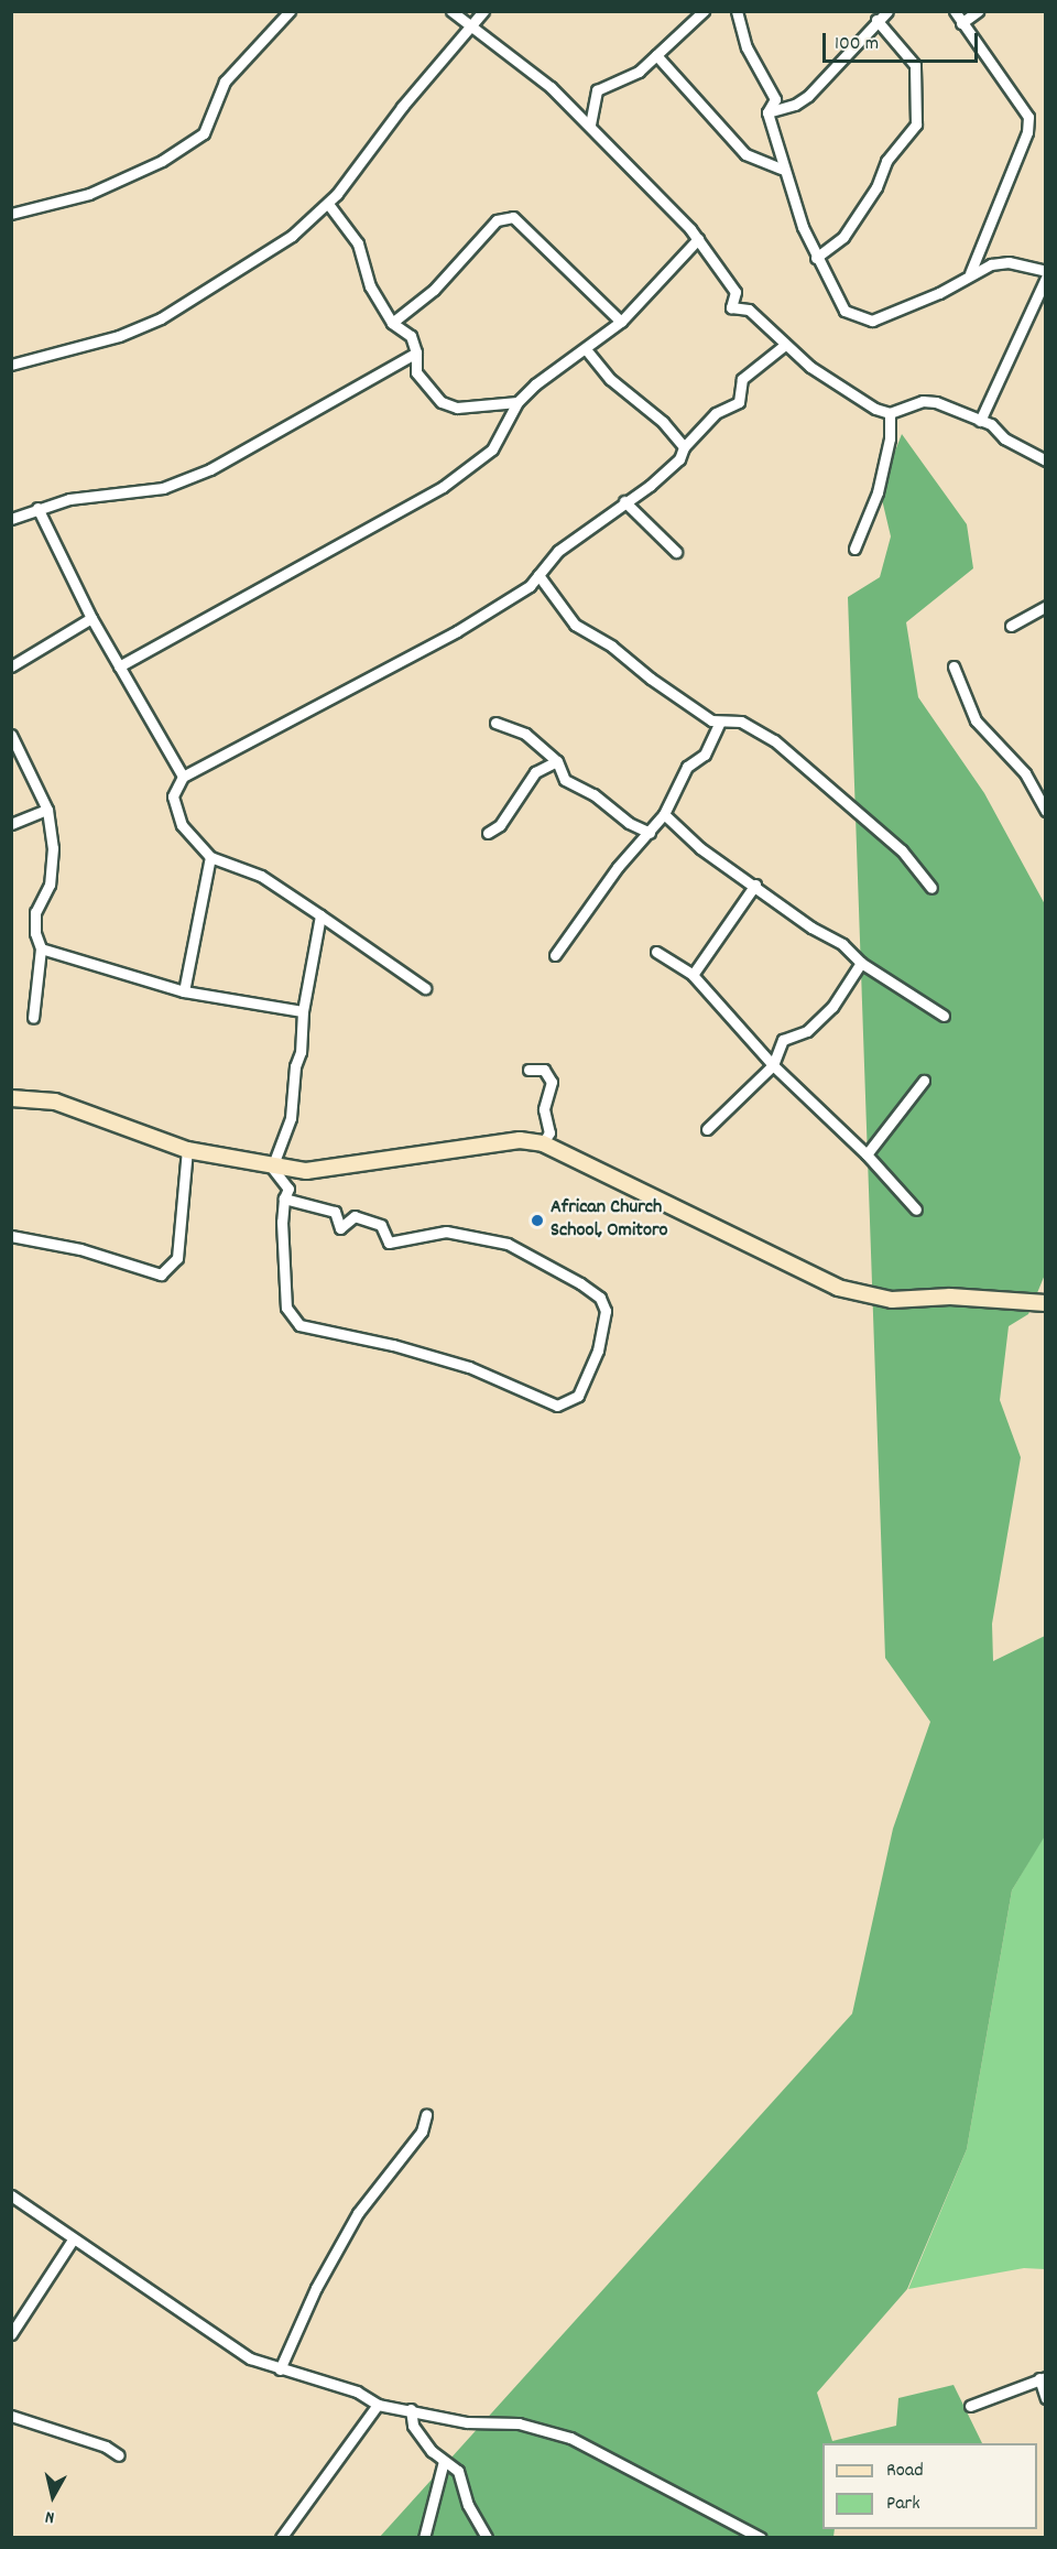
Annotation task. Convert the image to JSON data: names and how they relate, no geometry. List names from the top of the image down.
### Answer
{
  "places": ["African Church School, Omitoro"],
  "legend": ["Road", "Park"],
  "scale_bar": "100 m",
  "north": "bottom"
}
